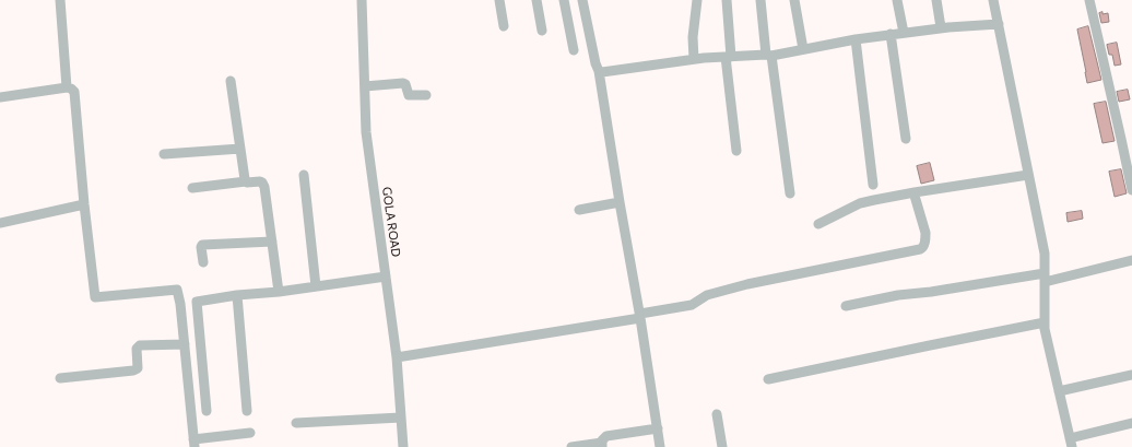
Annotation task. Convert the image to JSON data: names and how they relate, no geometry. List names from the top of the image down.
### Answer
{
  "streets": {
    "street": ["GOLA ROAD"]
  }
}
